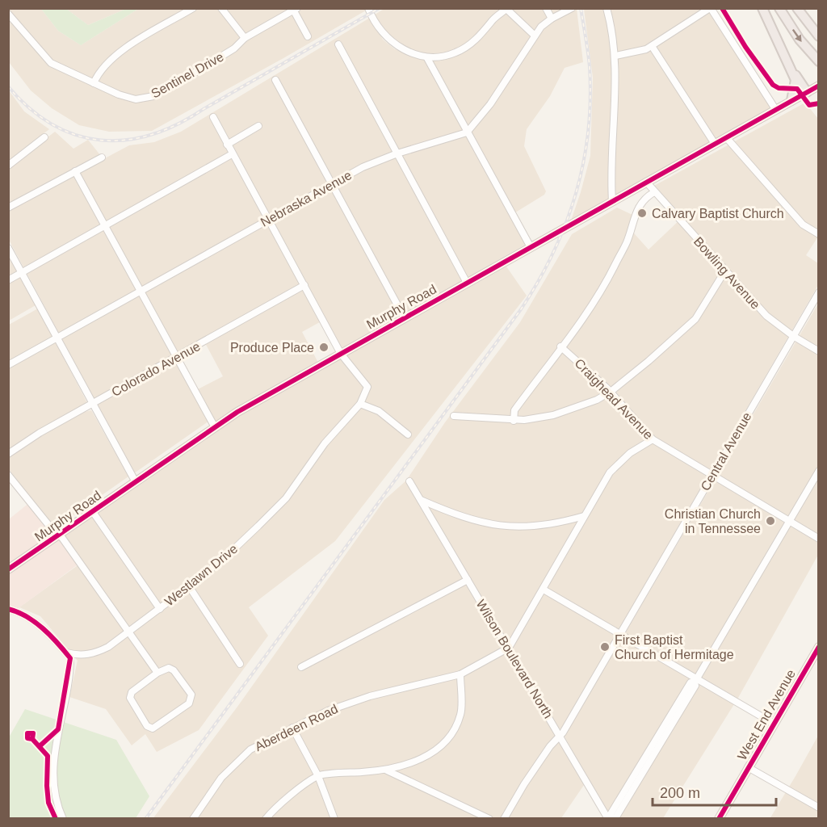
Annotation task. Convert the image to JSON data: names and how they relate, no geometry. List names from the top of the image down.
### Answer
{
  "streets": {
    "main road": ["Murphy Road", "West End Avenue"],
    "street": [
      "Sentinel Drive",
      "Nebraska Avenue",
      "Bowling Avenue",
      "Colorado Avenue",
      "Craighead Avenue",
      "Central Avenue",
      "Westlawn Drive",
      "Wilson Boulevard North",
      "Aberdeen Road"
    ]
  },
  "crossings": [
    ["Bowling Avenue", "Murphy Road"],
    ["Bowling Avenue", "Central Avenue"],
    ["Craighead Avenue", "Central Avenue"],
    ["Central Avenue", "Wilson Boulevard North"],
    ["Wilson Boulevard North", "Aberdeen Road"]
  ],
  "places": [
    "Calvary Baptist Church",
    "Produce Place",
    "Christian Church in Tennessee",
    "First Baptist Church of Hermitage"
  ],
  "scale_bar": "200 m"
}
